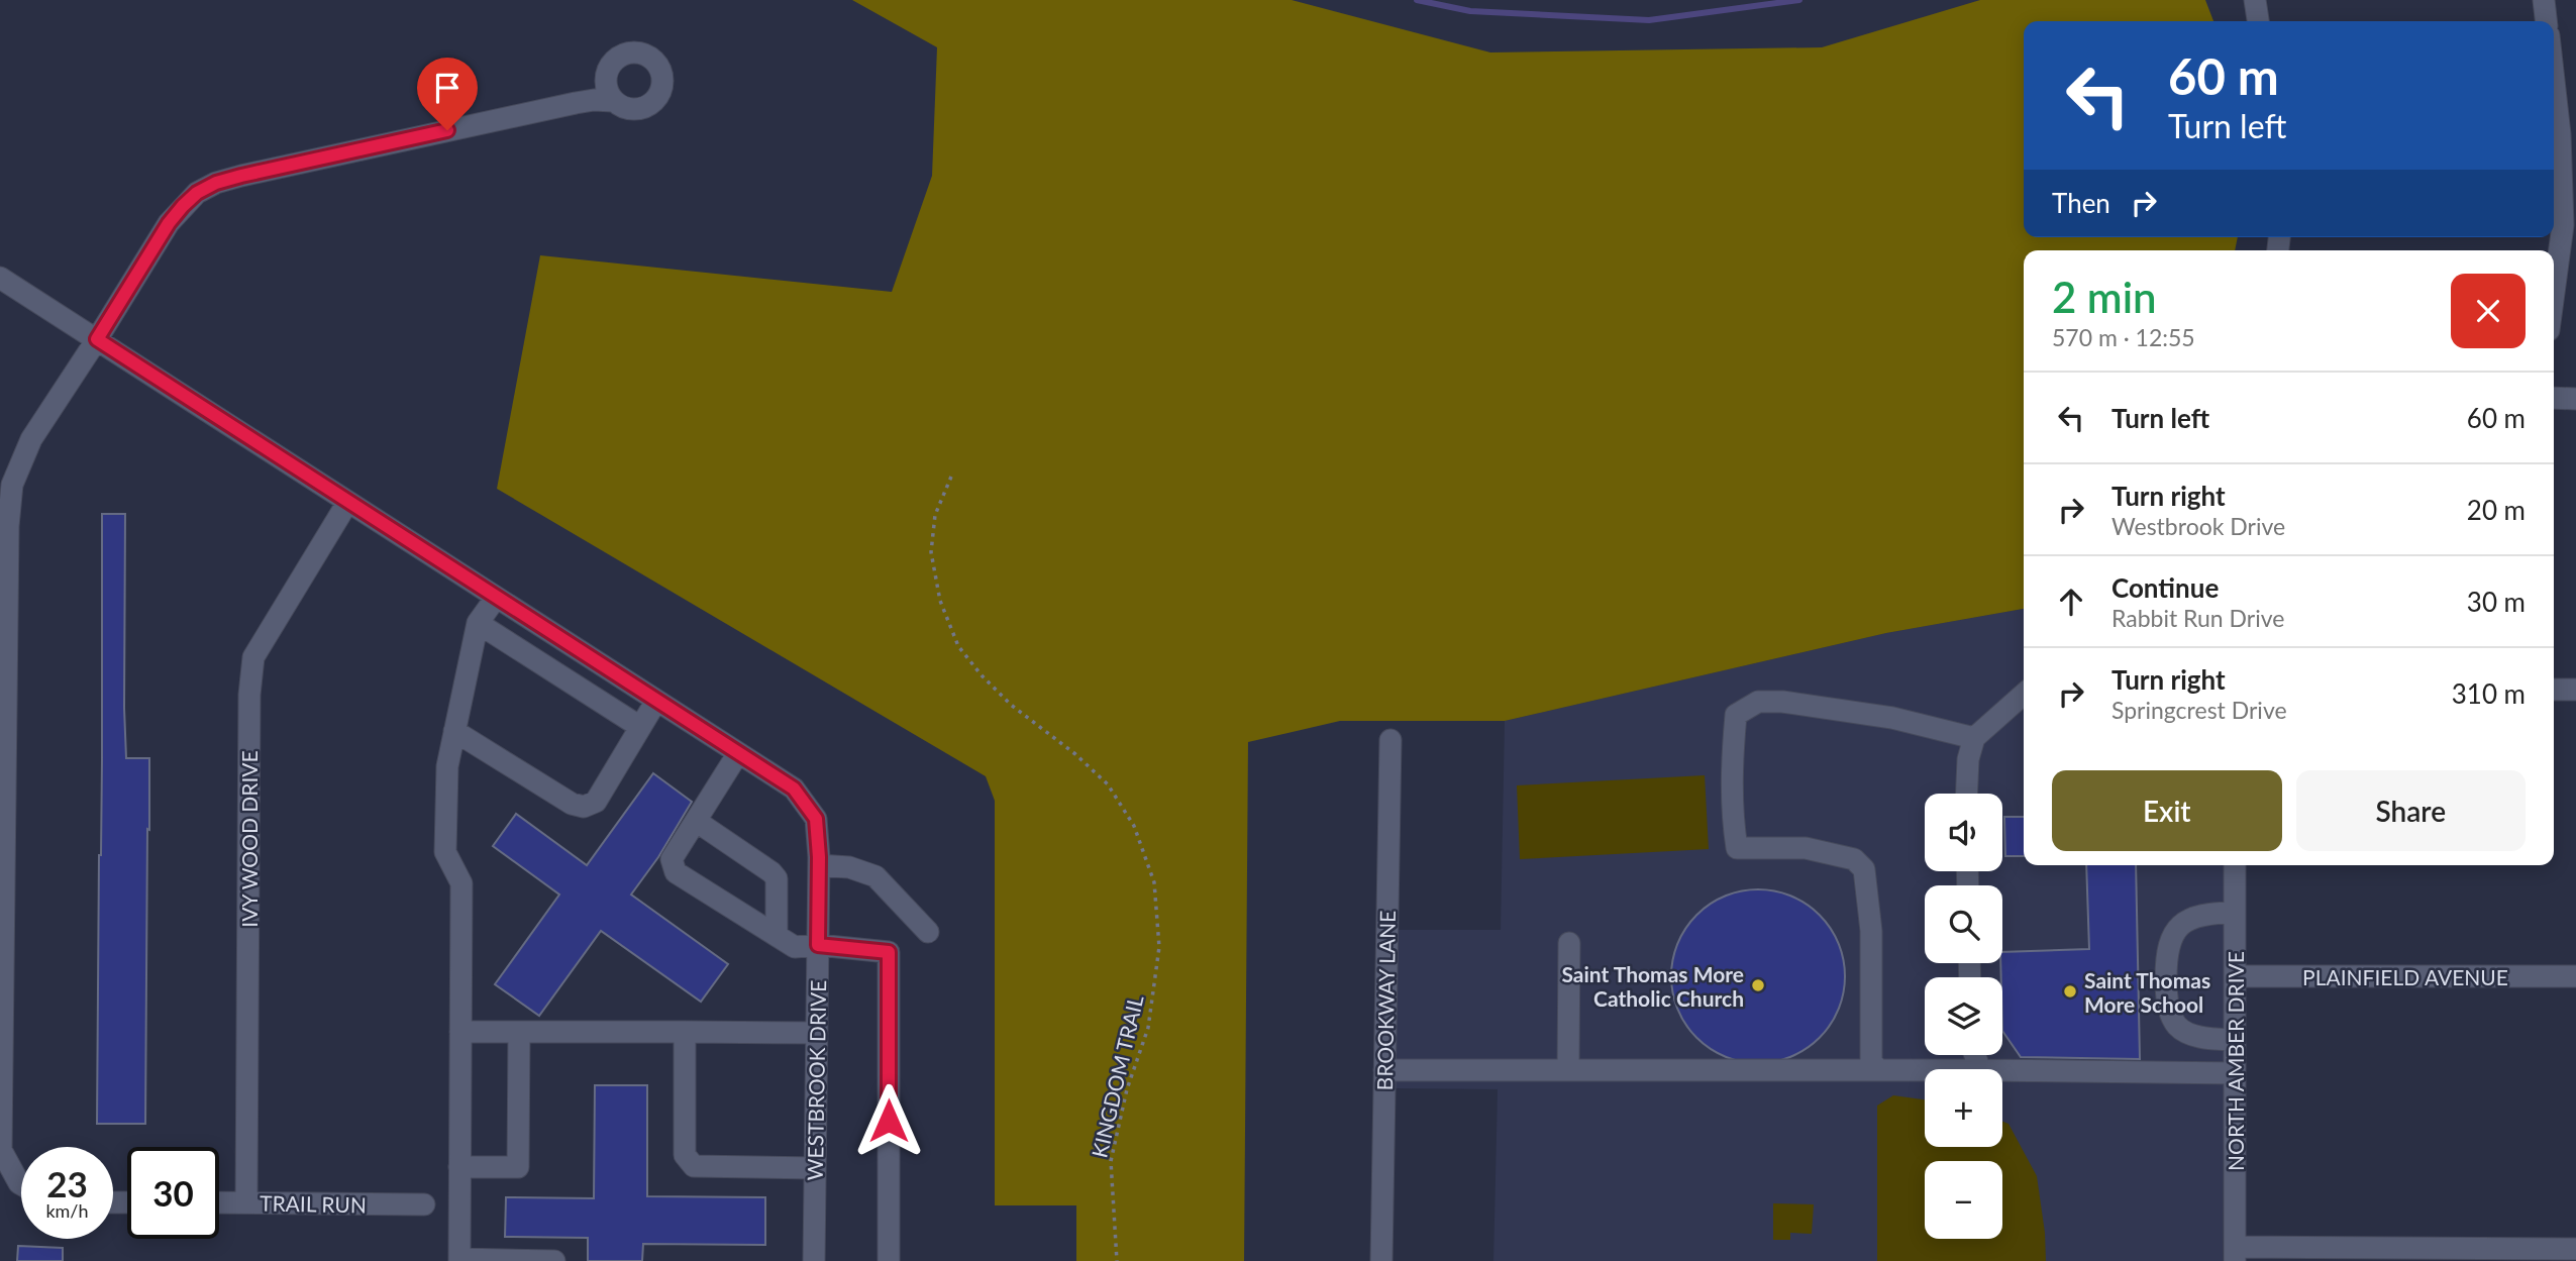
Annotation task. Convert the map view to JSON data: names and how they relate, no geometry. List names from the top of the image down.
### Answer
{
  "streets": {
    "street": [
      "IVY WOOD DRIVE",
      "PLAINFIELD AVENUE",
      "BROOKWAY LANE",
      "NORTH AMBER DRIVE",
      "WESTBROOK DRIVE",
      "TRAIL RUN"
    ],
    "path": ["KINGDOM TRAIL"]
  },
  "crossings": [
    ["IVY WOOD DRIVE", "WESTBROOK DRIVE"],
    ["IVY WOOD DRIVE", "TRAIL RUN"],
    ["PLAINFIELD AVENUE", "NORTH AMBER DRIVE"]
  ],
  "places": ["Saint Thomas More Catholic Church", "Saint Thomas More School"],
  "page": {
    "turn": ["60 m", "Turn left"],
    "then": "Then",
    "heading": ["2 min", "570 m · 12:55"],
    "list": [
      {
        "name": "Turn left",
        "value": "60 m"
      },
      {
        "name": "Turn right",
        "note": "Westbrook Drive",
        "value": "20 m"
      },
      {
        "name": "Continue",
        "note": "Rabbit Run Drive",
        "value": "30 m"
      },
      {
        "name": "Turn right",
        "note": "Springcrest Drive",
        "value": "310 m"
      }
    ],
    "buttons": ["Exit", "Share"],
    "map_buttons": ["+", "−"],
    "speed": "23 km/h",
    "limit": "30"
  }
}
